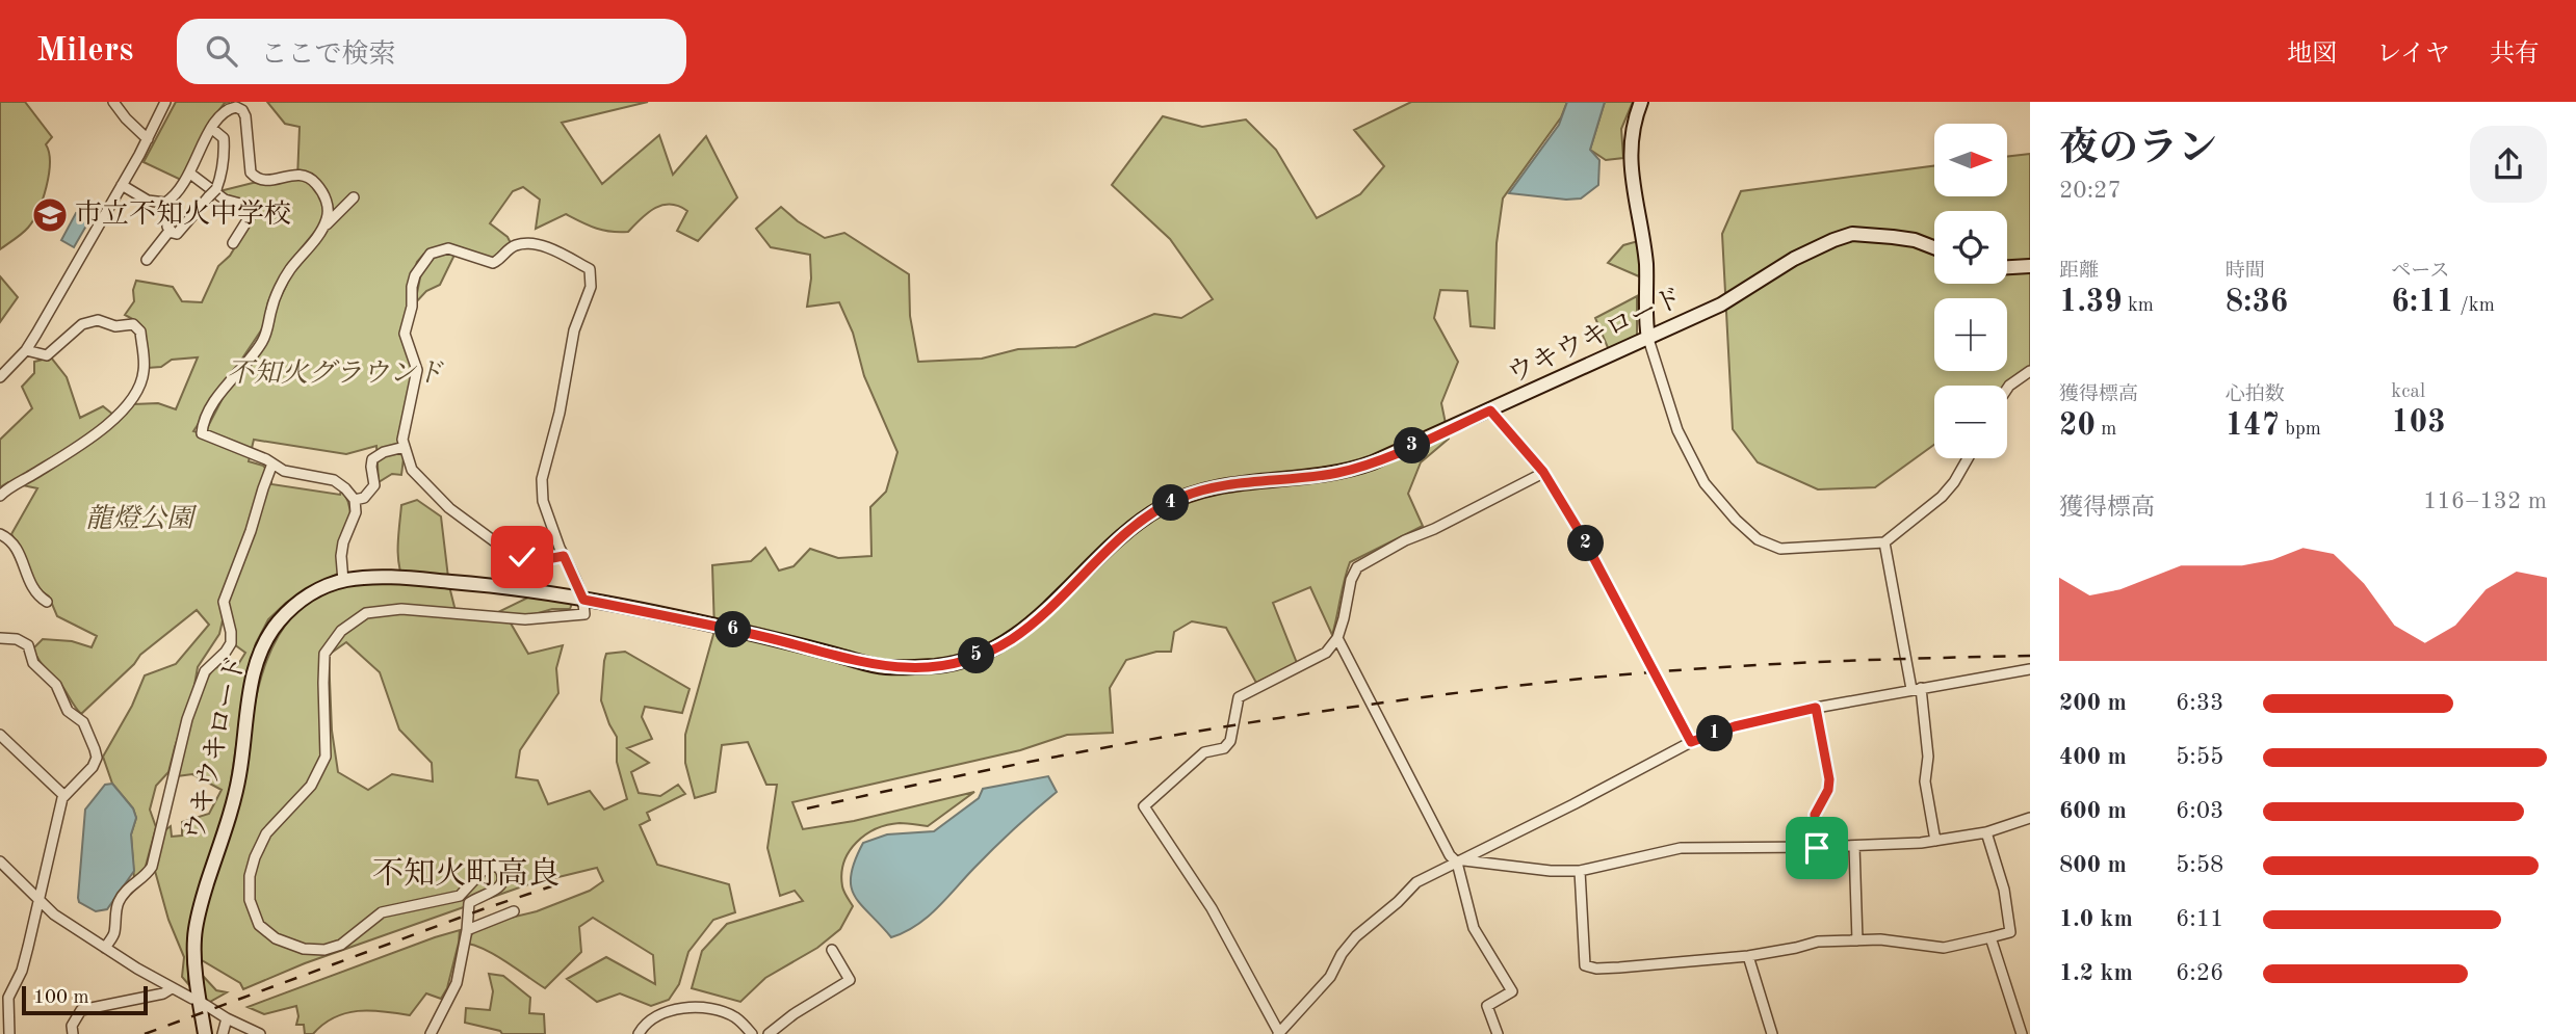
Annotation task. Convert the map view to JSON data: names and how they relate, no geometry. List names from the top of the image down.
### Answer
{
  "streets": {
    "street": ["ウキウキロード"]
  },
  "districts": ["不知火町高良"],
  "parks": ["不知火グラウンド", "龍燈公園"],
  "places": {
    "school or university": ["市立不知火中学校"]
  },
  "scale_bar": "100 m",
  "north": "right",
  "page": {
    "header": "Milers",
    "search": "ここで検索",
    "nav": ["地図", "レイヤ", "共有"],
    "heading": ["夜のラン", "20:27"],
    "map_buttons": ["+", "−"],
    "stats": [
      ["距離", "1.39 km"],
      ["時間", "8:36"],
      ["ペース", "6:11 /km"],
      ["獲得標高", "20 m"],
      ["心拍数", "147 bpm"],
      ["kcal", "103"]
    ],
    "pins": [
      "3",
      "4",
      "2",
      "6",
      "5",
      "1"
    ],
    "chart": ["獲得標高", "116–132 m"],
    "list": [
      {
        "name": "200 m",
        "note": "6:33"
      },
      {
        "name": "400 m",
        "note": "5:55"
      },
      {
        "name": "600 m",
        "note": "6:03"
      },
      {
        "name": "800 m",
        "note": "5:58"
      },
      {
        "name": "1.0 km",
        "note": "6:11"
      },
      {
        "name": "1.2 km",
        "note": "6:26"
      }
    ],
    "scale": "100 m"
  }
}
